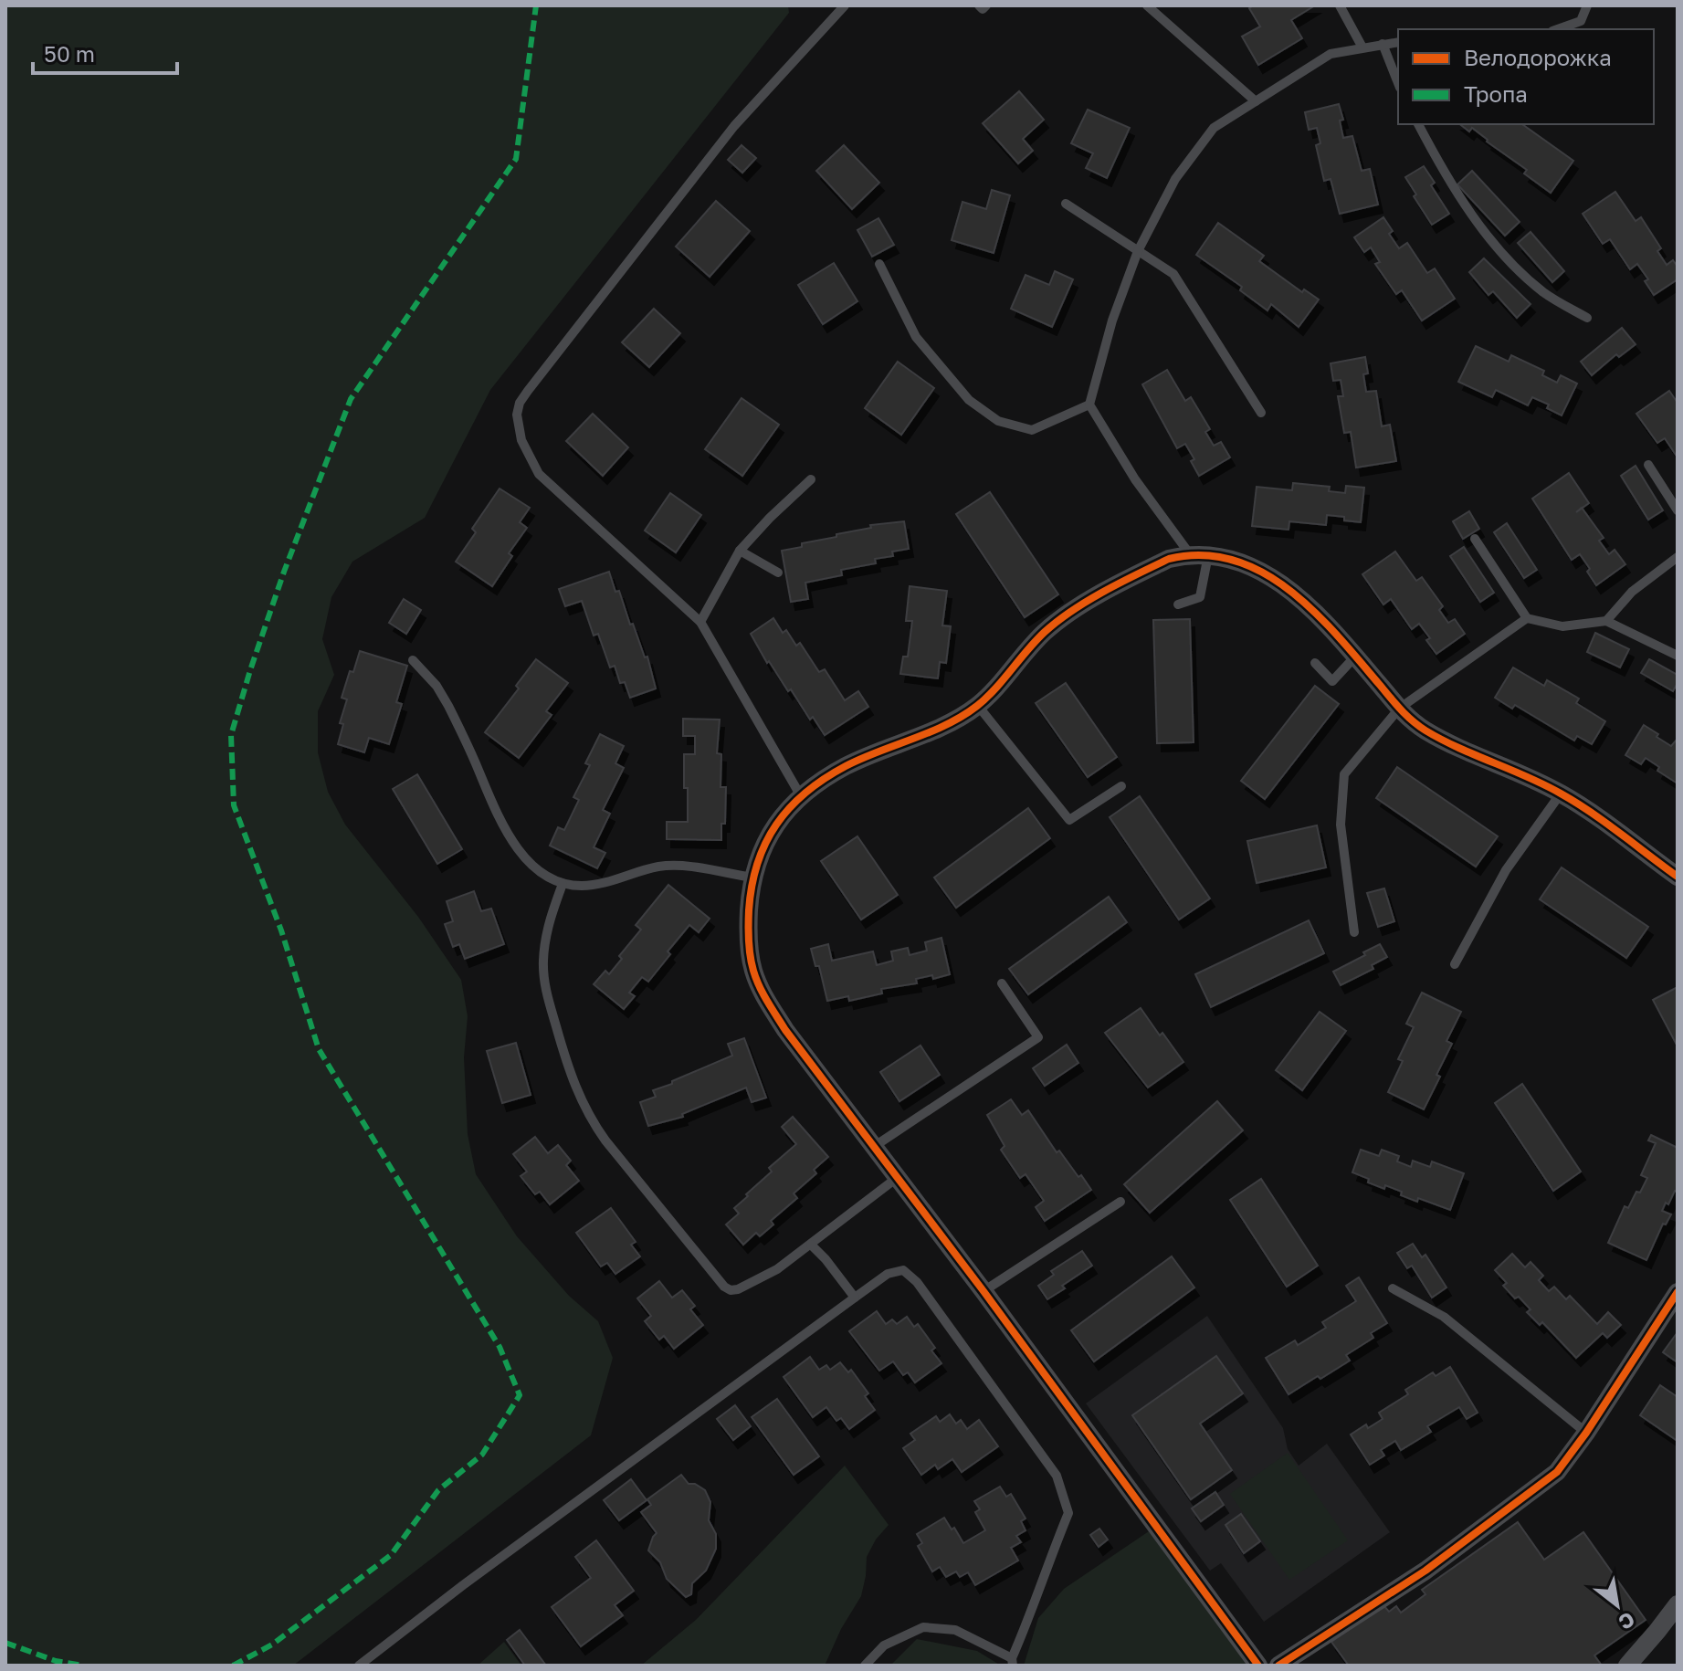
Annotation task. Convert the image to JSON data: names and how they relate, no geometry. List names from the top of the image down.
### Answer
{
  "legend": ["Велодорожка", "Тропа"],
  "scale_bar": "50 m",
  "north": "bottom right"
}
